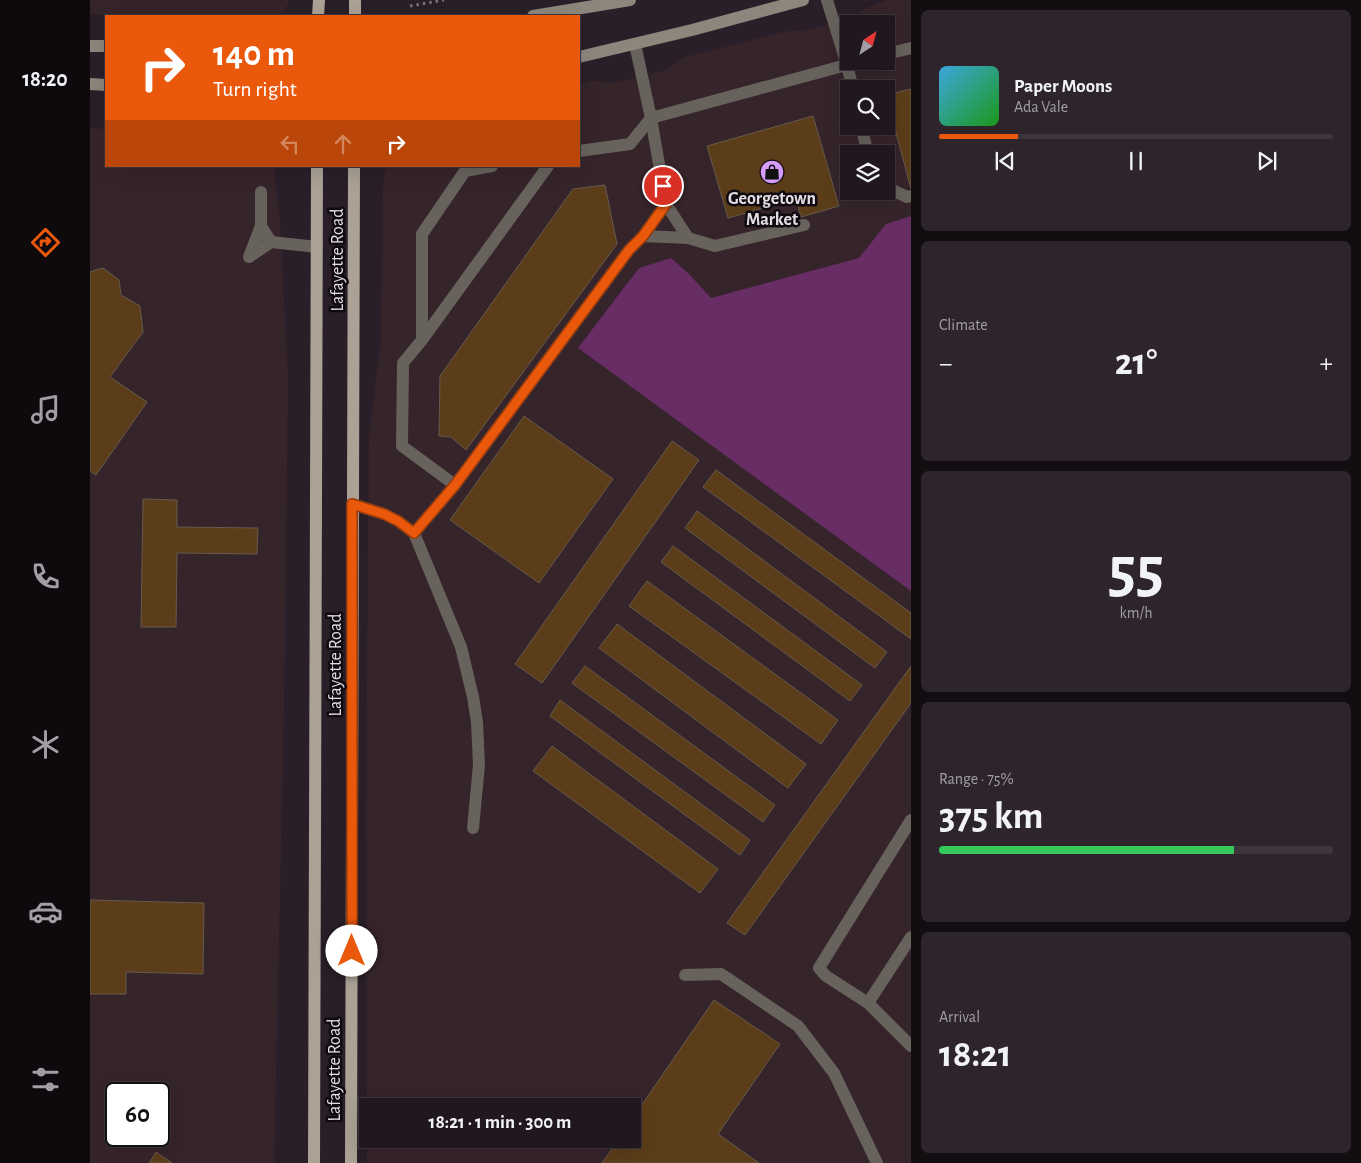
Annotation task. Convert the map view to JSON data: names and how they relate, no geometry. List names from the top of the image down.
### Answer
{
  "streets": {
    "main road": ["Lafayette Road"]
  },
  "places": {
    "shop": ["Georgetown Market"]
  },
  "north": "top right",
  "page": {
    "tabs": "18:20",
    "turn": ["140 m", "Turn right"],
    "song": ["Paper Moons", "Ada Vale"],
    "tile": [
      "Climate",
      ["55", "km/h"],
      ["Range · 75%", "375 km"],
      ["Arrival", "18:21"]
    ],
    "heat": ["−", "21°", "+"],
    "limit": "60",
    "trip": "18:21 · 1 min · 300 m"
  }
}
